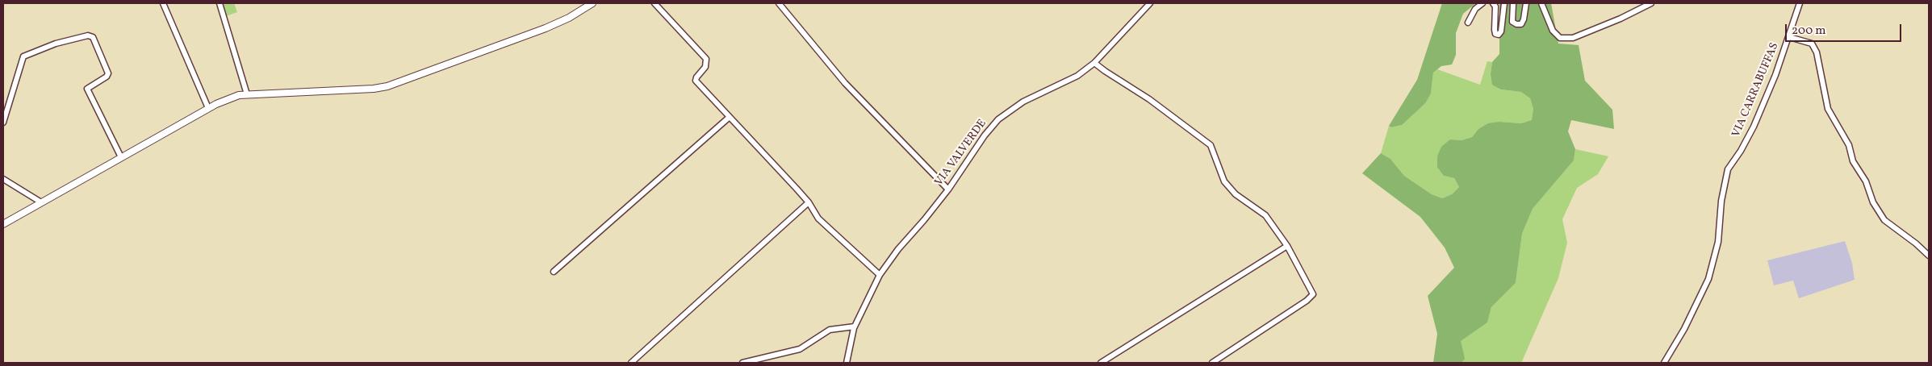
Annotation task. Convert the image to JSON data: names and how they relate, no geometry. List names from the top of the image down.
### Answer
{
  "streets": {
    "street": ["VIA CARRABUFFAS", "VIA VALVERDE"]
  },
  "scale_bar": "200 m"
}
